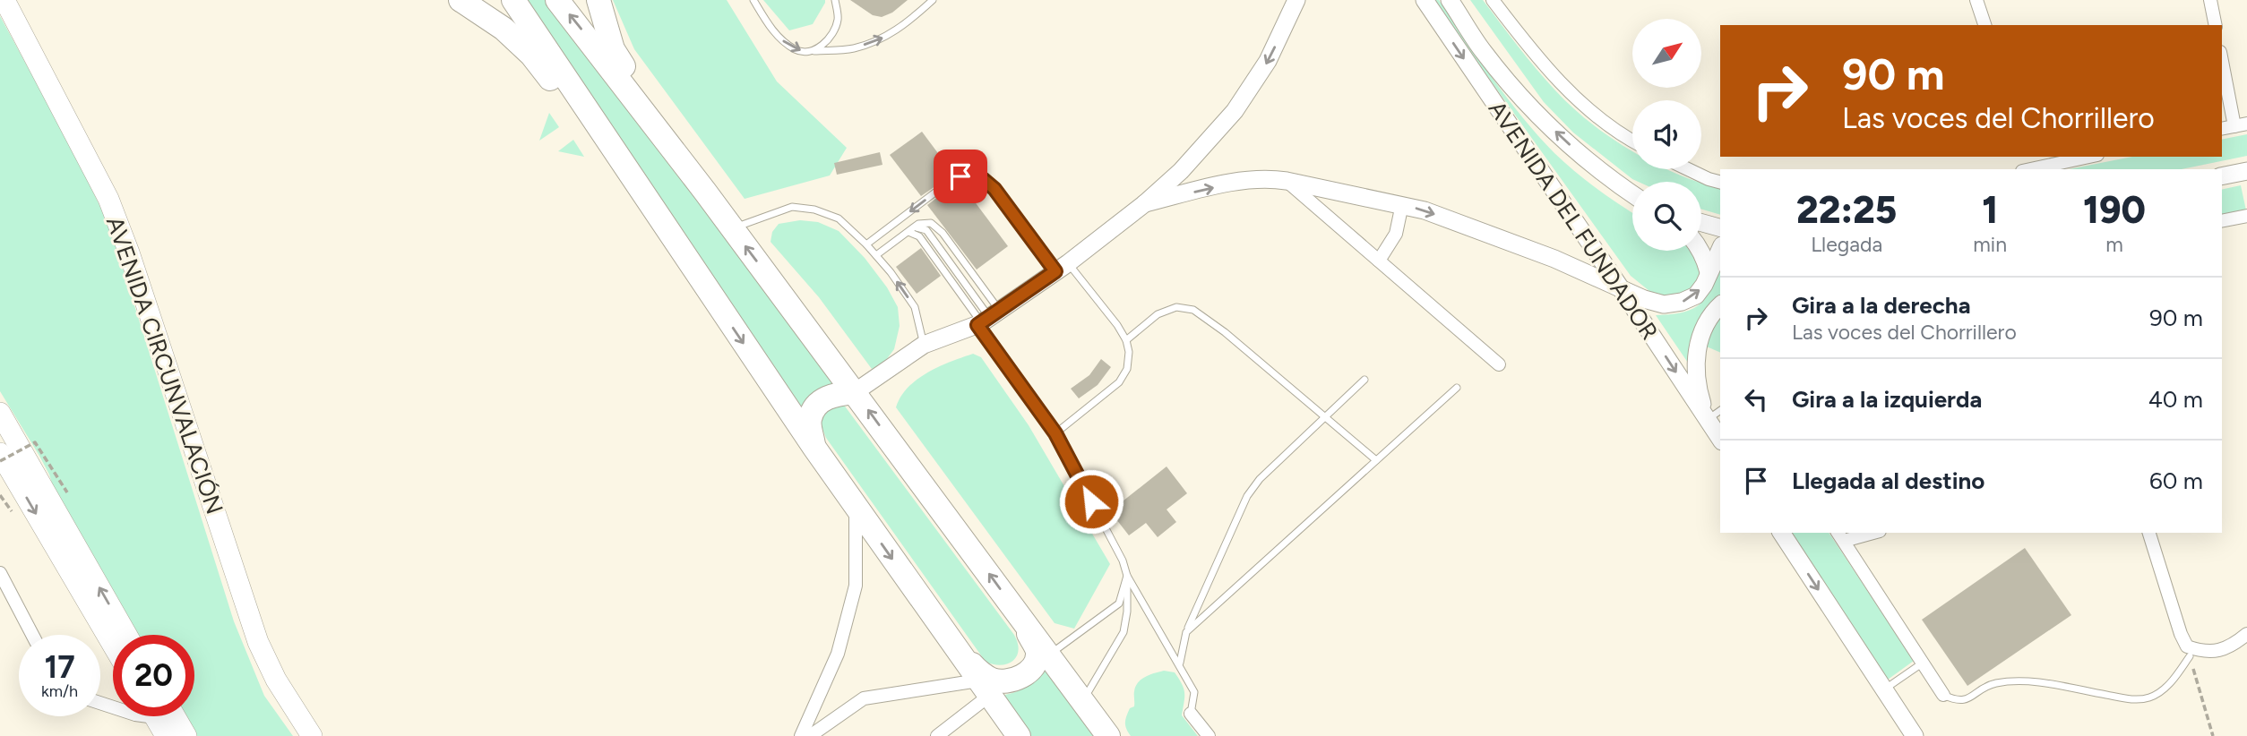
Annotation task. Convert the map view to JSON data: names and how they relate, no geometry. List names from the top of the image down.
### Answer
{
  "streets": {
    "main road": ["AVENIDA DEL FUNDADOR", "AVENIDA CIRCUNVALACIÓN"]
  },
  "north": "top right",
  "page": {
    "turn": ["90 m", "Las voces del Chorrillero"],
    "eta": [
      "22:25",
      "Llegada",
      "1",
      "min",
      "190",
      "m"
    ],
    "list": [
      {
        "name": "Gira a la derecha",
        "note": "Las voces del Chorrillero",
        "value": "90 m"
      },
      {
        "name": "Gira a la izquierda",
        "value": "40 m"
      },
      {
        "name": "Llegada al destino",
        "value": "60 m"
      }
    ],
    "speed": "17 km/h",
    "limit": "20"
  }
}
